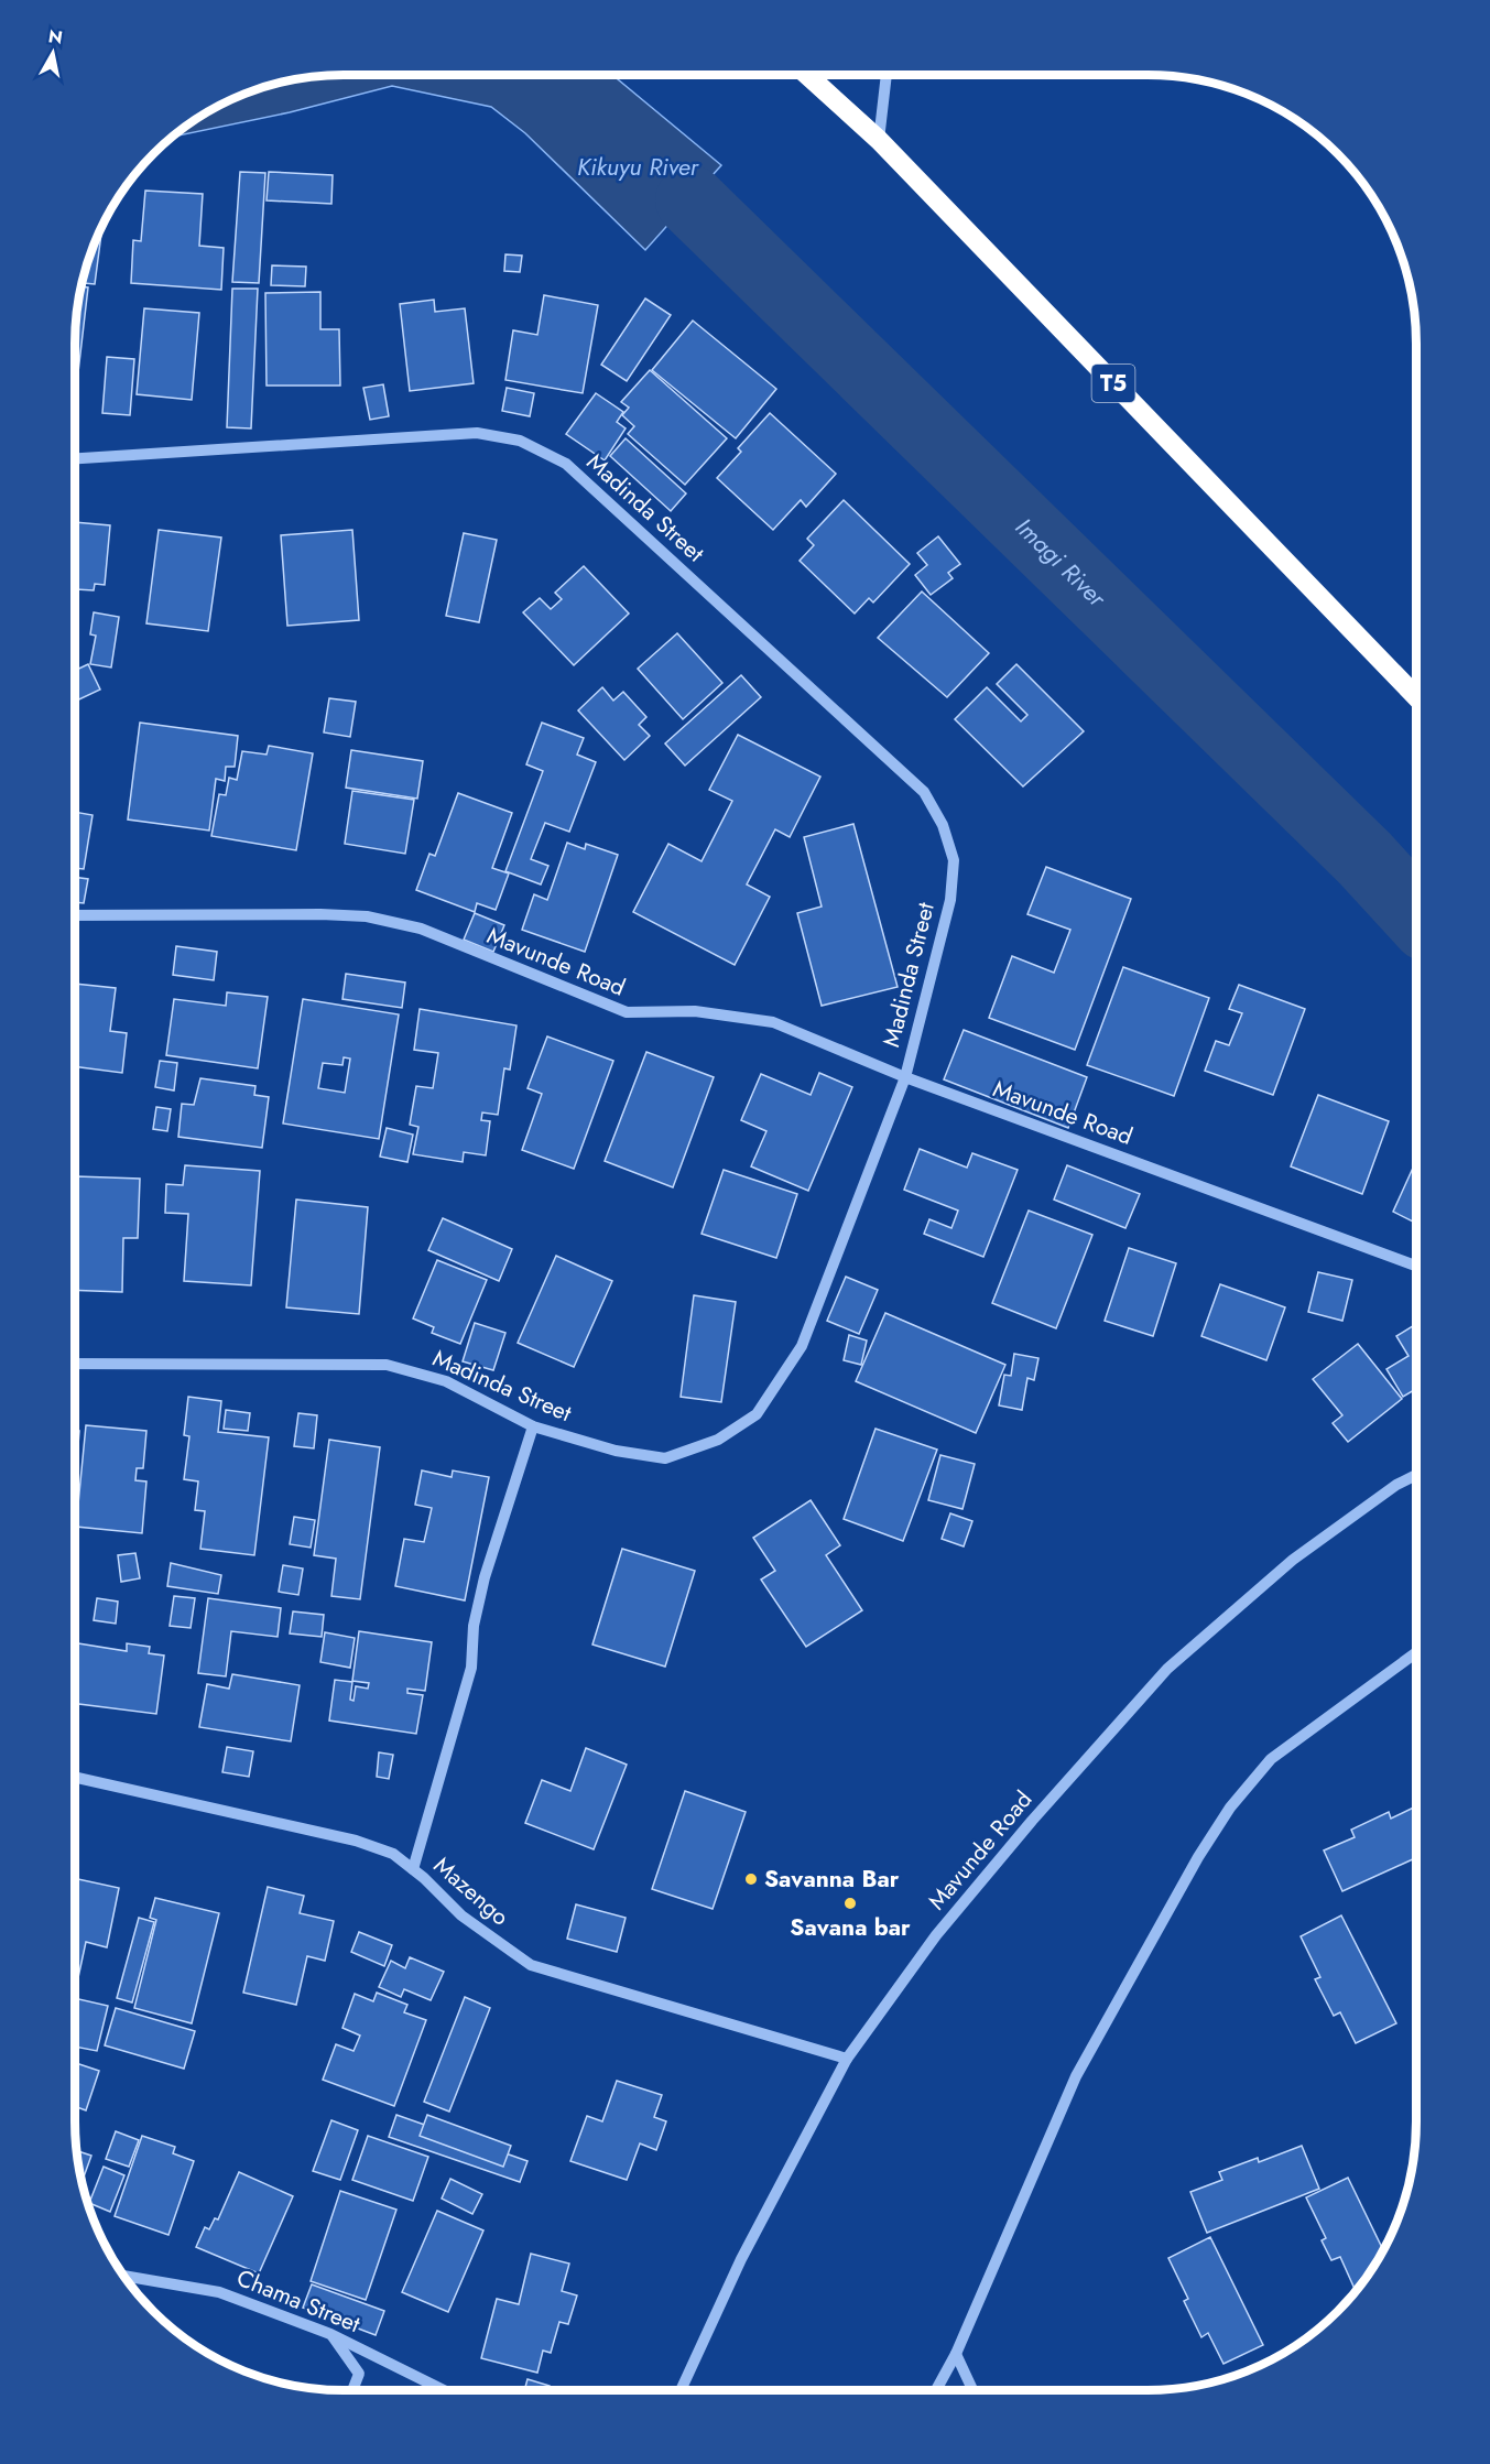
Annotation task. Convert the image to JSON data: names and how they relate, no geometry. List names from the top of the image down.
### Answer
{
  "streets": {
    "highway": ["T5"],
    "street": [
      "Madinda Street",
      "Mavunde Road",
      "Mazengo",
      "Chama Street"
    ]
  },
  "crossings": [
    ["Madinda Street", "Mavunde Road"],
    ["Mavunde Road", "Mazengo"]
  ],
  "water": ["Kikuyu River", "Imagi River"],
  "places": ["Savanna Bar", "Savana bar"],
  "north": "top"
}
